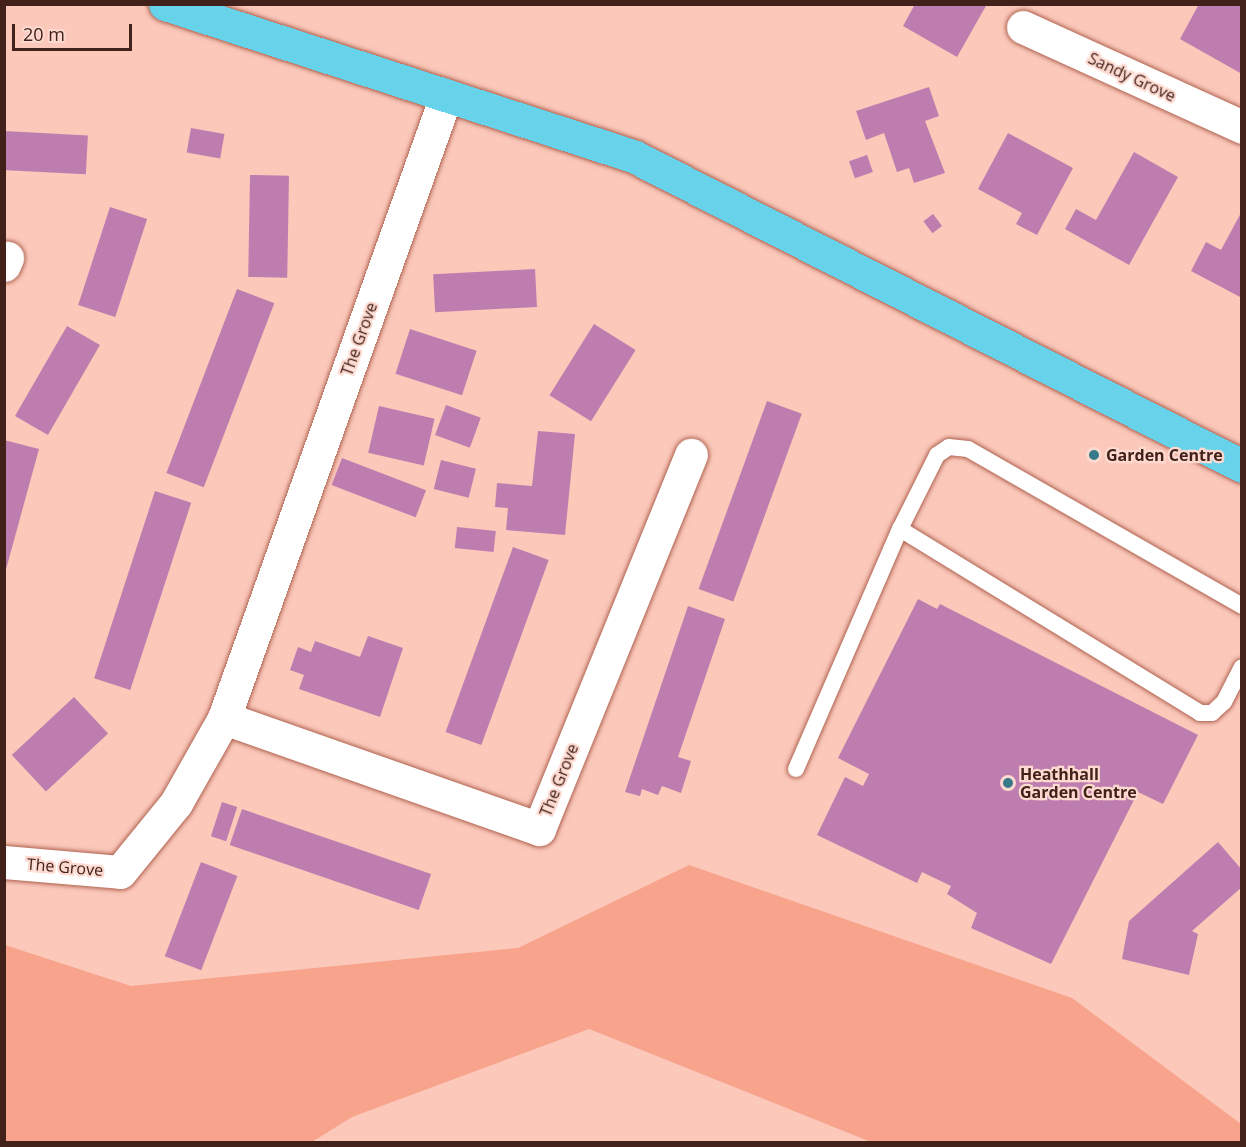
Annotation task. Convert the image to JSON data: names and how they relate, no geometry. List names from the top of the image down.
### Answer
{
  "streets": {
    "street": ["Sandy Grove", "The Grove"]
  },
  "places": ["Garden Centre", "Heathhall Garden Centre"],
  "scale_bar": "20 m"
}
